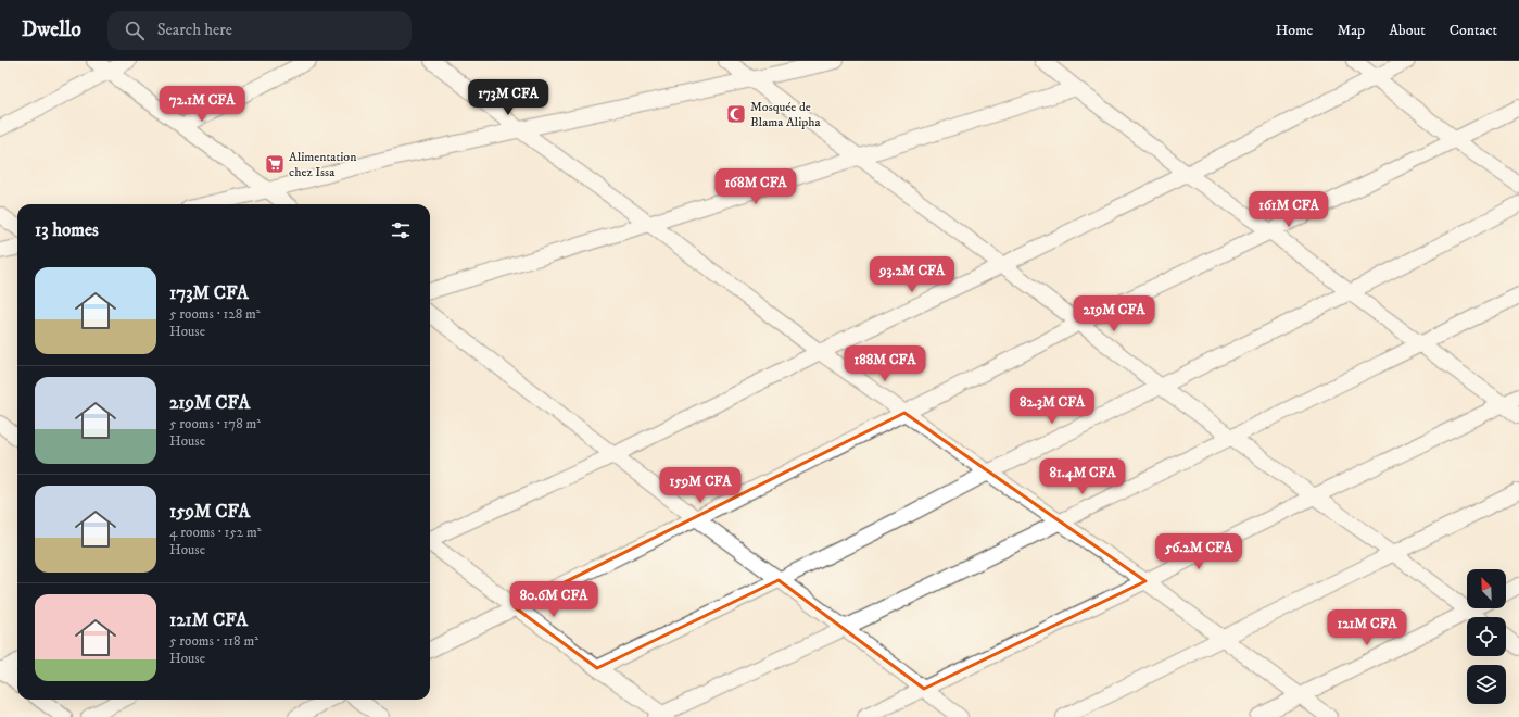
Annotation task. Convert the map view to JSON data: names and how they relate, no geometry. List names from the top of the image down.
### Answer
{
  "places": {
    "mosque": ["Mosquée de Blama Alipha"],
    "supermarket": ["Alimentation chez Issa"]
  },
  "north": "top left",
  "page": {
    "header": "Dwello",
    "search": "Search here",
    "nav": [
      "Home",
      "Map",
      "About",
      "Contact"
    ],
    "price": [
      "173M CFA",
      "72.1M CFA",
      "168M CFA",
      "161M CFA",
      "93.2M CFA",
      "219M CFA",
      "188M CFA",
      "82.3M CFA",
      "81.4M CFA",
      "159M CFA",
      "56.2M CFA",
      "80.6M CFA",
      "121M CFA"
    ],
    "heading": "13 homes",
    "list": [
      {
        "name": "173M CFA",
        "note": "5 rooms · 128 m² · House"
      },
      {
        "name": "219M CFA",
        "note": "5 rooms · 178 m² · House"
      },
      {
        "name": "159M CFA",
        "note": "4 rooms · 152 m² · House"
      },
      {
        "name": "121M CFA",
        "note": "5 rooms · 118 m² · House"
      }
    ]
  }
}
